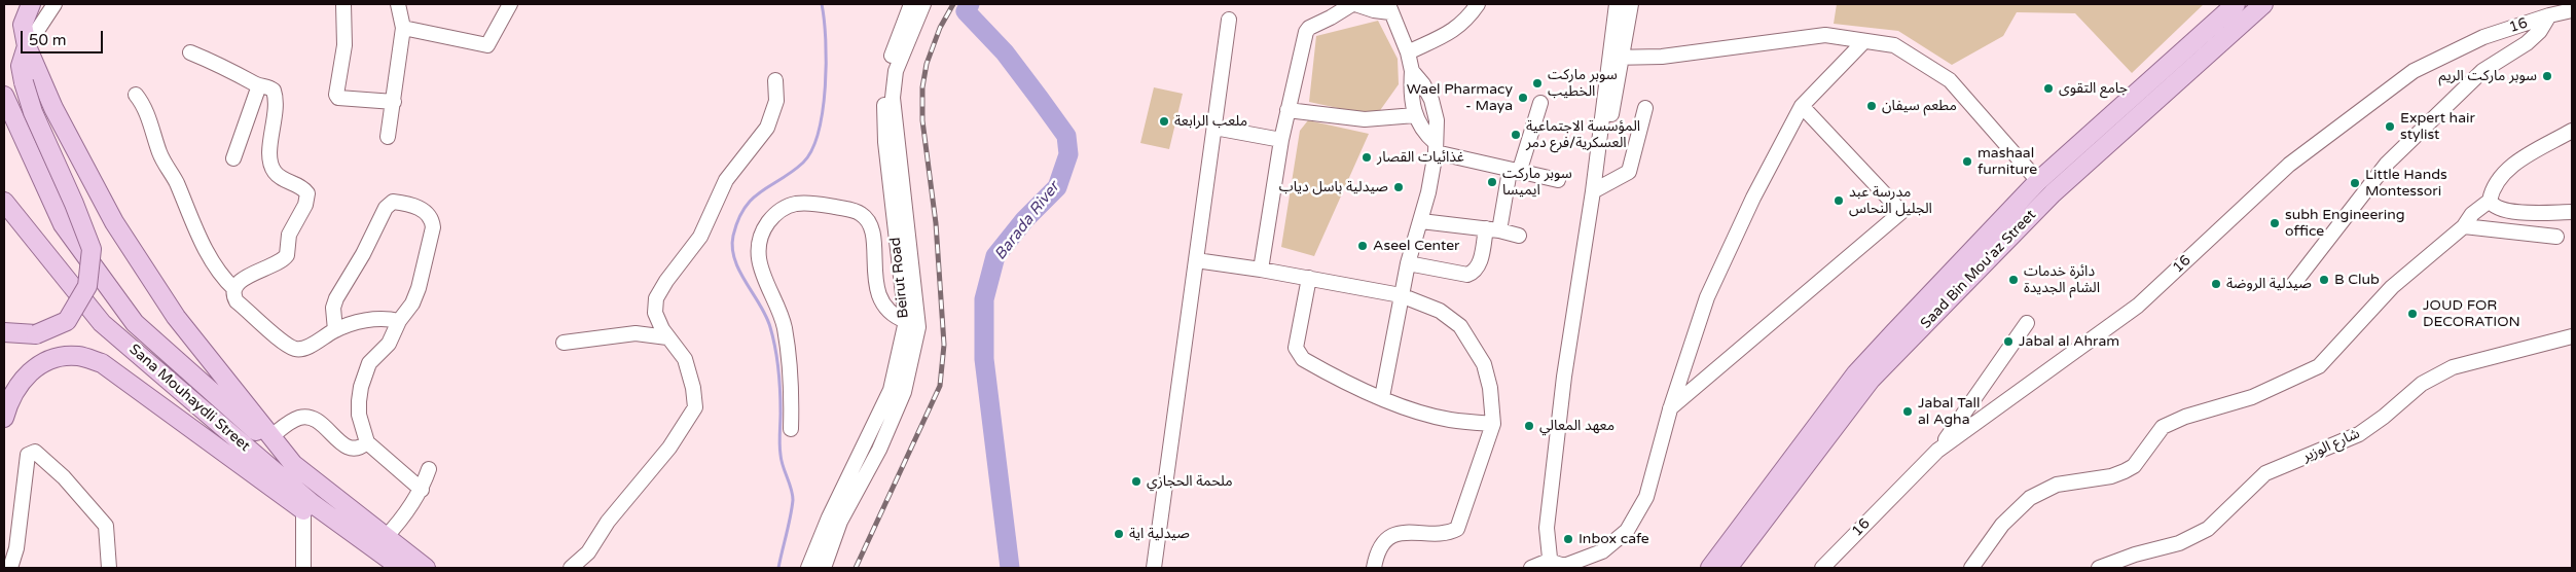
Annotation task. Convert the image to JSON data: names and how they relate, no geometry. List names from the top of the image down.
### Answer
{
  "streets": {
    "main road": ["Saad Bin Mou'az Street", "Sana Mouhaydli Street"],
    "street": ["16", "Beirut Road", "شارع الوزير"]
  },
  "water": ["Barada River"],
  "places": [
    "سوبر ماركت الريم",
    "سوبر ماركت الخطيب",
    "جامع التقوى",
    "Wael Pharmacy - Maya",
    "مطعم سيفان",
    "ملعب الرابعة",
    "Expert hair stylist",
    "المؤسسة الاجتماعية العسكرية/فرع دمر",
    "غذائيات القصار",
    "mashaal furniture",
    "سوبر ماركت ايميسا",
    "Little Hands Montessori",
    "صيدلية باسل دياب",
    "مدرسة عبد الجليل النحاس",
    "subh Engineering office",
    "Aseel Center",
    "دائرة خدمات الشام الجديدة",
    "B Club",
    "صيدلية الروضة",
    "JOUD FOR DECORATION",
    "Jabal al Ahram",
    "Jabal Tall al Agha",
    "معهد المعالي",
    "ملحمة الحجازي",
    "صيدلية اية",
    "Inbox cafe"
  ],
  "scale_bar": "50 m"
}
